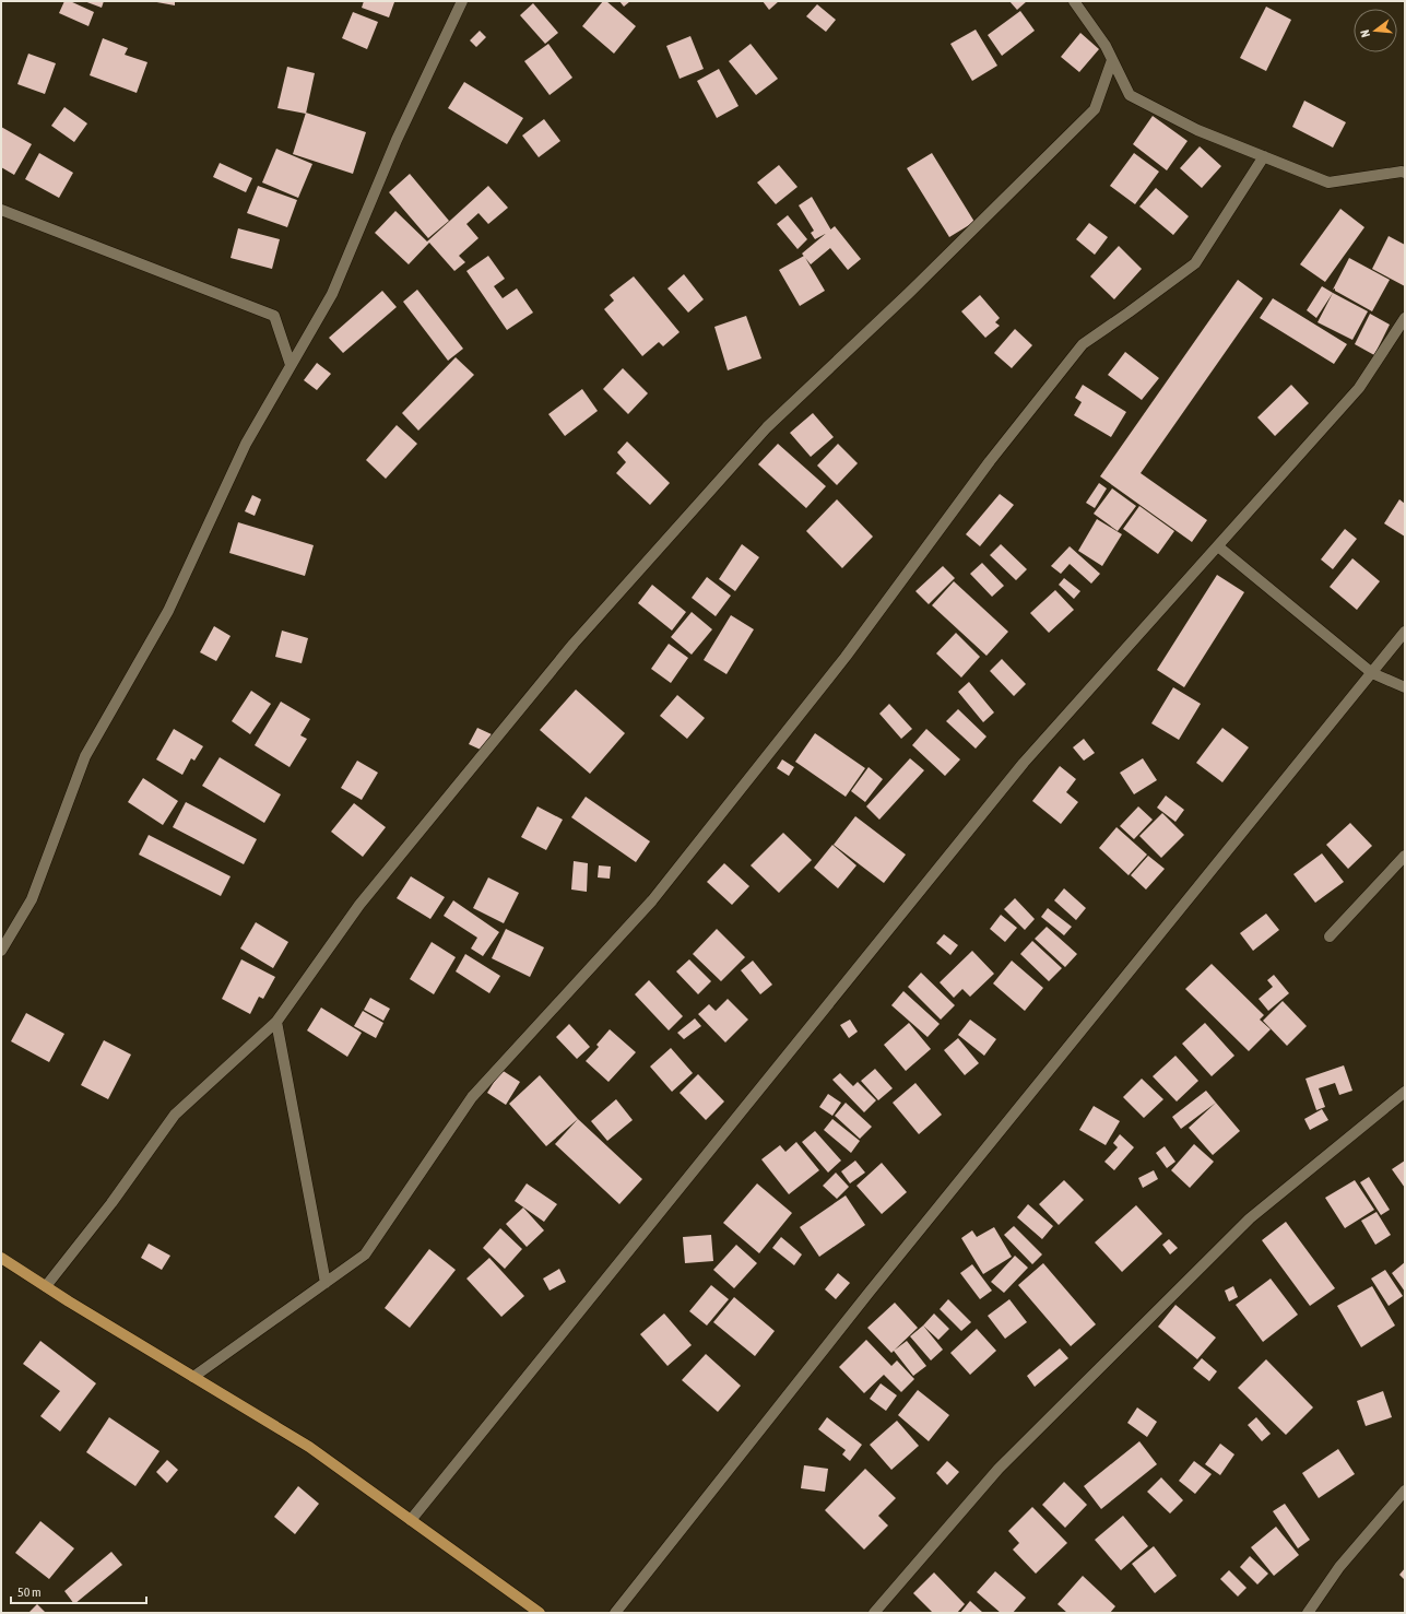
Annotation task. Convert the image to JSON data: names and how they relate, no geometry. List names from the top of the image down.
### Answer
{
  "scale_bar": "50 m",
  "north": "left"
}
